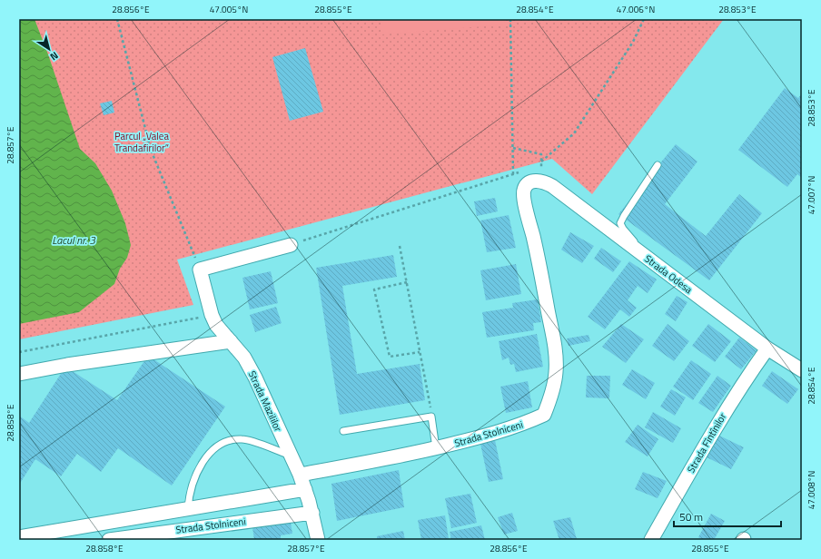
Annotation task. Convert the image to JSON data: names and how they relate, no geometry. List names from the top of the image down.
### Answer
{
  "streets": {
    "street": [
      "Strada Odesa",
      "Strada Mazililor",
      "Strada Stolniceni",
      "Strada Fîntînilor"
    ]
  },
  "crossings": [
    ["Strada Odesa", "Strada Stolniceni"],
    ["Strada Odesa", "Strada Fîntînilor"],
    ["Strada Mazililor", "Strada Stolniceni"]
  ],
  "water": ["Lacul nr. 3"],
  "parks": ["Parcul „Valea Trandafirilor”"],
  "scale_bar": "50 m",
  "north": "bottom right",
  "coordinates": [
    "28.856°E",
    "47.005°N",
    "28.855°E",
    "28.854°E",
    "47.006°N",
    "28.853°E",
    "28.857°E",
    "47.007°N",
    "28.858°E",
    "47.008°N"
  ]
}
